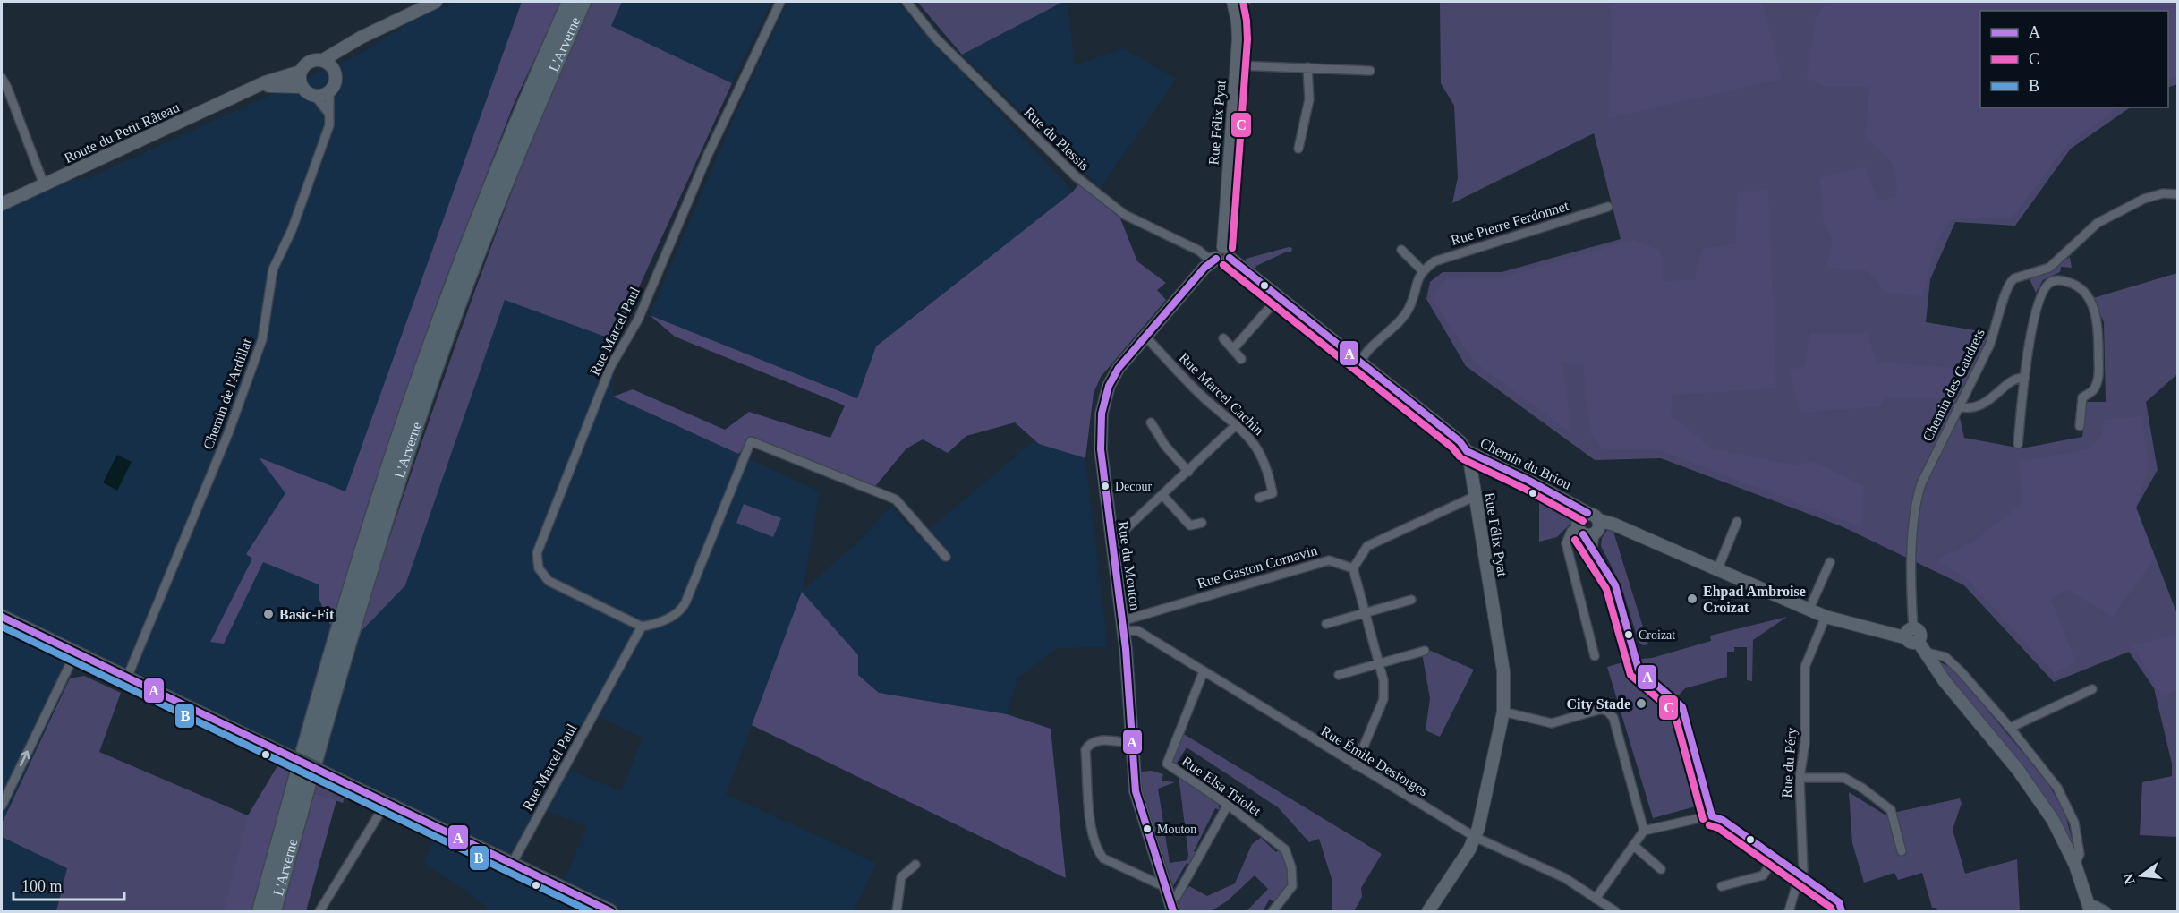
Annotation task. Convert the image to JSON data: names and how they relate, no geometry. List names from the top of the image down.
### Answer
{
  "streets": {
    "highway": ["L'Arverne"],
    "street": [
      "Rue Félix Pyat",
      "Route du Petit Râteau",
      "Rue du Plessis",
      "Rue Pierre Ferdonnet",
      "Rue Marcel Paul",
      "Chemin des Gaudrets",
      "Chemin de l'Ardillat",
      "Rue Marcel Cachin",
      "Chemin du Briou",
      "Rue du Mouton",
      "Rue Gaston Cornavin",
      "Rue Émile Desforges",
      "Rue du Péry",
      "Rue Elsa Triolet"
    ]
  },
  "crossings": [
    ["Rue Félix Pyat", "Rue du Plessis"],
    ["Rue Félix Pyat", "Chemin du Briou"],
    ["Rue Félix Pyat", "Rue du Mouton"],
    ["Rue Félix Pyat", "Rue Émile Desforges"],
    ["Route du Petit Râteau", "Chemin de l'Ardillat"],
    ["Rue du Plessis", "Rue du Mouton"],
    ["Chemin des Gaudrets", "Chemin du Briou"],
    ["Rue Marcel Cachin", "Rue du Mouton"],
    ["Chemin du Briou", "Rue du Péry"],
    ["Rue du Mouton", "Rue Gaston Cornavin"],
    ["Rue du Mouton", "Rue Émile Desforges"],
    ["Rue Gaston Cornavin", "Rue Émile Desforges"],
    ["Rue Émile Desforges", "Rue Elsa Triolet"]
  ],
  "places": [
    "Decour",
    "Ehpad Ambroise Croizat",
    "Basic-Fit",
    "Croizat",
    "City Stade",
    "Mouton"
  ],
  "lines": ["transit line C", "transit line A", "transit line B"],
  "legend": ["A", "C", "B"],
  "scale_bar": "100 m",
  "north": "left"
}
